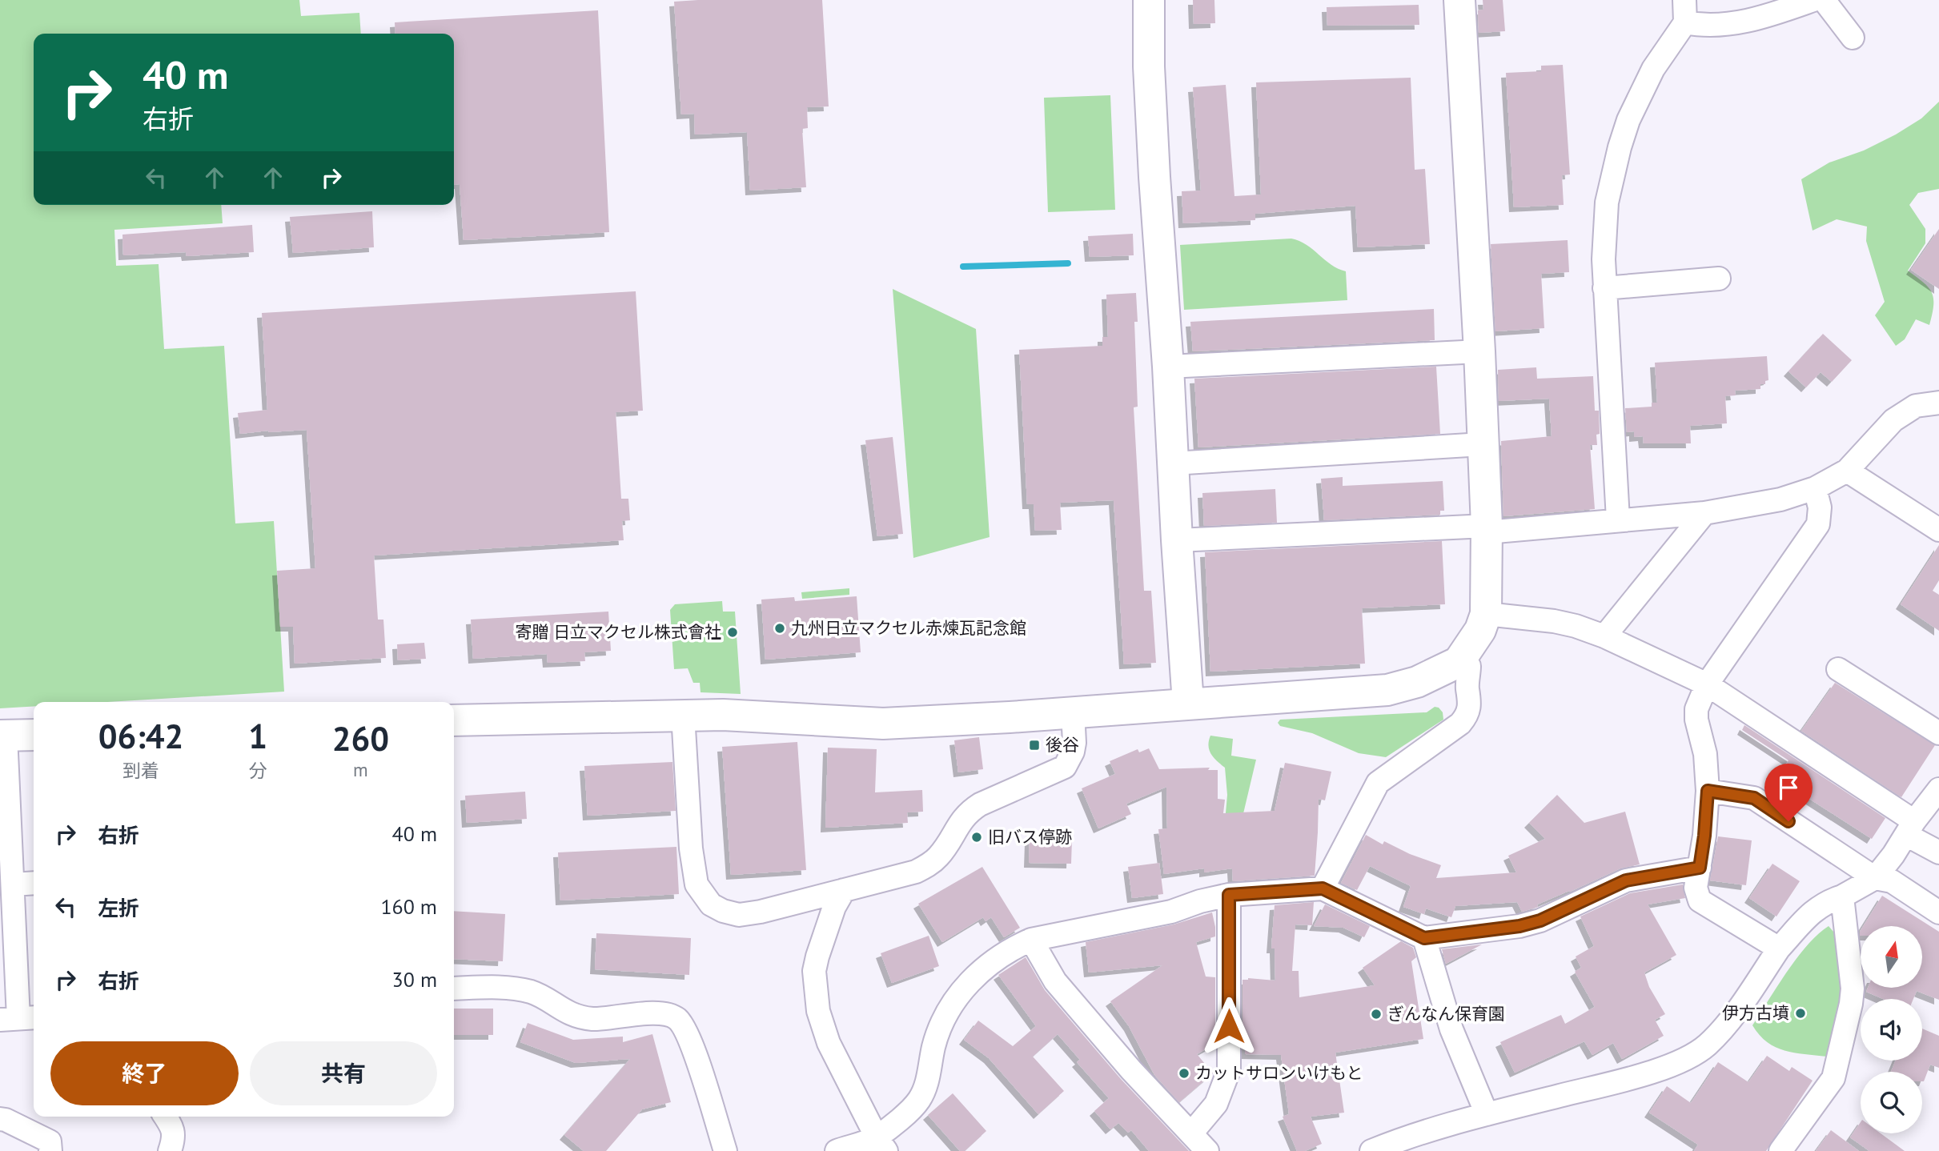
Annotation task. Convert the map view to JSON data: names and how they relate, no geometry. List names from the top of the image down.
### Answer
{
  "places": {
    "other": [
      "九州日立マクセル赤煉瓦記念館",
      "寄贈 日立マクセル株式會社",
      "旧バス停跡",
      "伊方古墳",
      "ぎんなん保育園",
      "カットサロンいけもと"
    ],
    "transit": ["後谷"]
  },
  "north": "top",
  "page": {
    "turn": ["40 m", "右折"],
    "eta": [
      "06:42",
      "到着",
      "1",
      "分",
      "260",
      "m"
    ],
    "list": [
      {
        "name": "右折",
        "value": "40 m"
      },
      {
        "name": "左折",
        "value": "160 m"
      },
      {
        "name": "右折",
        "value": "30 m"
      }
    ],
    "buttons": ["終了", "共有"]
  }
}
